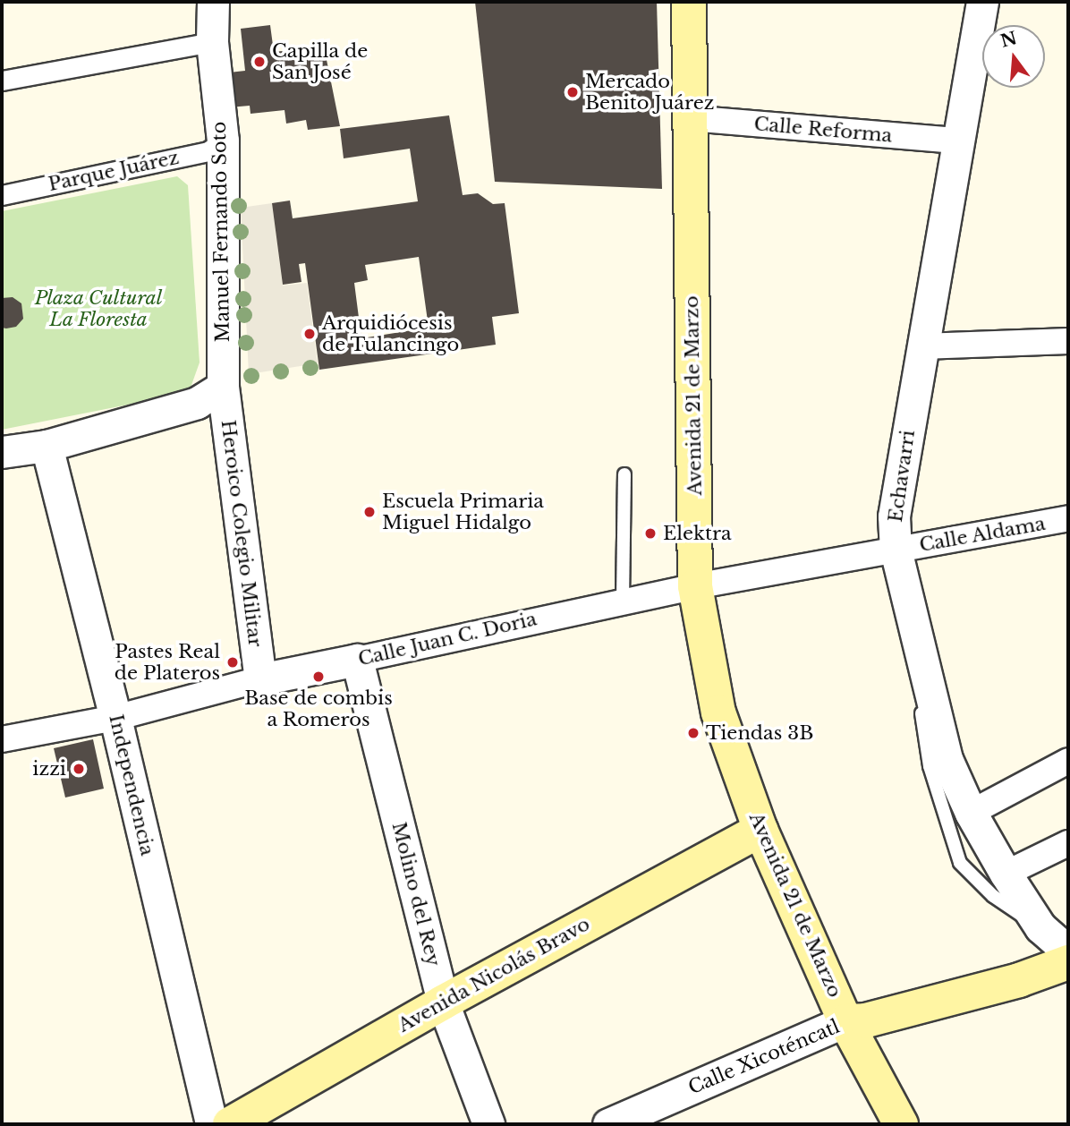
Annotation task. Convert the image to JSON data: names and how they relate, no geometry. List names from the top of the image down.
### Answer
{
  "streets": {
    "main road": ["Avenida 21 de Marzo", "Avenida Nicolás Bravo", "Calle Xicoténcatl"],
    "street": [
      "Calle Reforma",
      "Parque Juárez",
      "Manuel Fernando Soto",
      "Echavarri",
      "Heroico Colegio Militar",
      "Calle Aldama",
      "Calle Juan C. Doria",
      "Independencia",
      "Molino del Rey"
    ]
  },
  "crossings": [
    ["Calle Reforma", "Avenida 21 de Marzo"],
    ["Calle Reforma", "Echavarri"],
    ["Parque Juárez", "Manuel Fernando Soto"],
    ["Manuel Fernando Soto", "Heroico Colegio Militar"],
    ["Avenida 21 de Marzo", "Calle Juan C. Doria"],
    ["Avenida 21 de Marzo", "Avenida Nicolás Bravo"],
    ["Avenida 21 de Marzo", "Calle Xicoténcatl"],
    ["Echavarri", "Calle Aldama"],
    ["Echavarri", "Calle Juan C. Doria"],
    ["Heroico Colegio Militar", "Calle Juan C. Doria"],
    ["Calle Aldama", "Calle Juan C. Doria"],
    ["Calle Juan C. Doria", "Independencia"],
    ["Calle Juan C. Doria", "Molino del Rey"],
    ["Molino del Rey", "Avenida Nicolás Bravo"]
  ],
  "parks": ["Plaza Cultural La Floresta"],
  "places": [
    "Capilla de San José",
    "Mercado Benito Juárez",
    "Arquidiócesis de Tulancingo",
    "Escuela Primaria Miguel Hidalgo",
    "Elektra",
    "Pastes Real de Plateros",
    "Base de combis a Romeros",
    "Tiendas 3B",
    "izzi"
  ],
  "north": "top"
}
